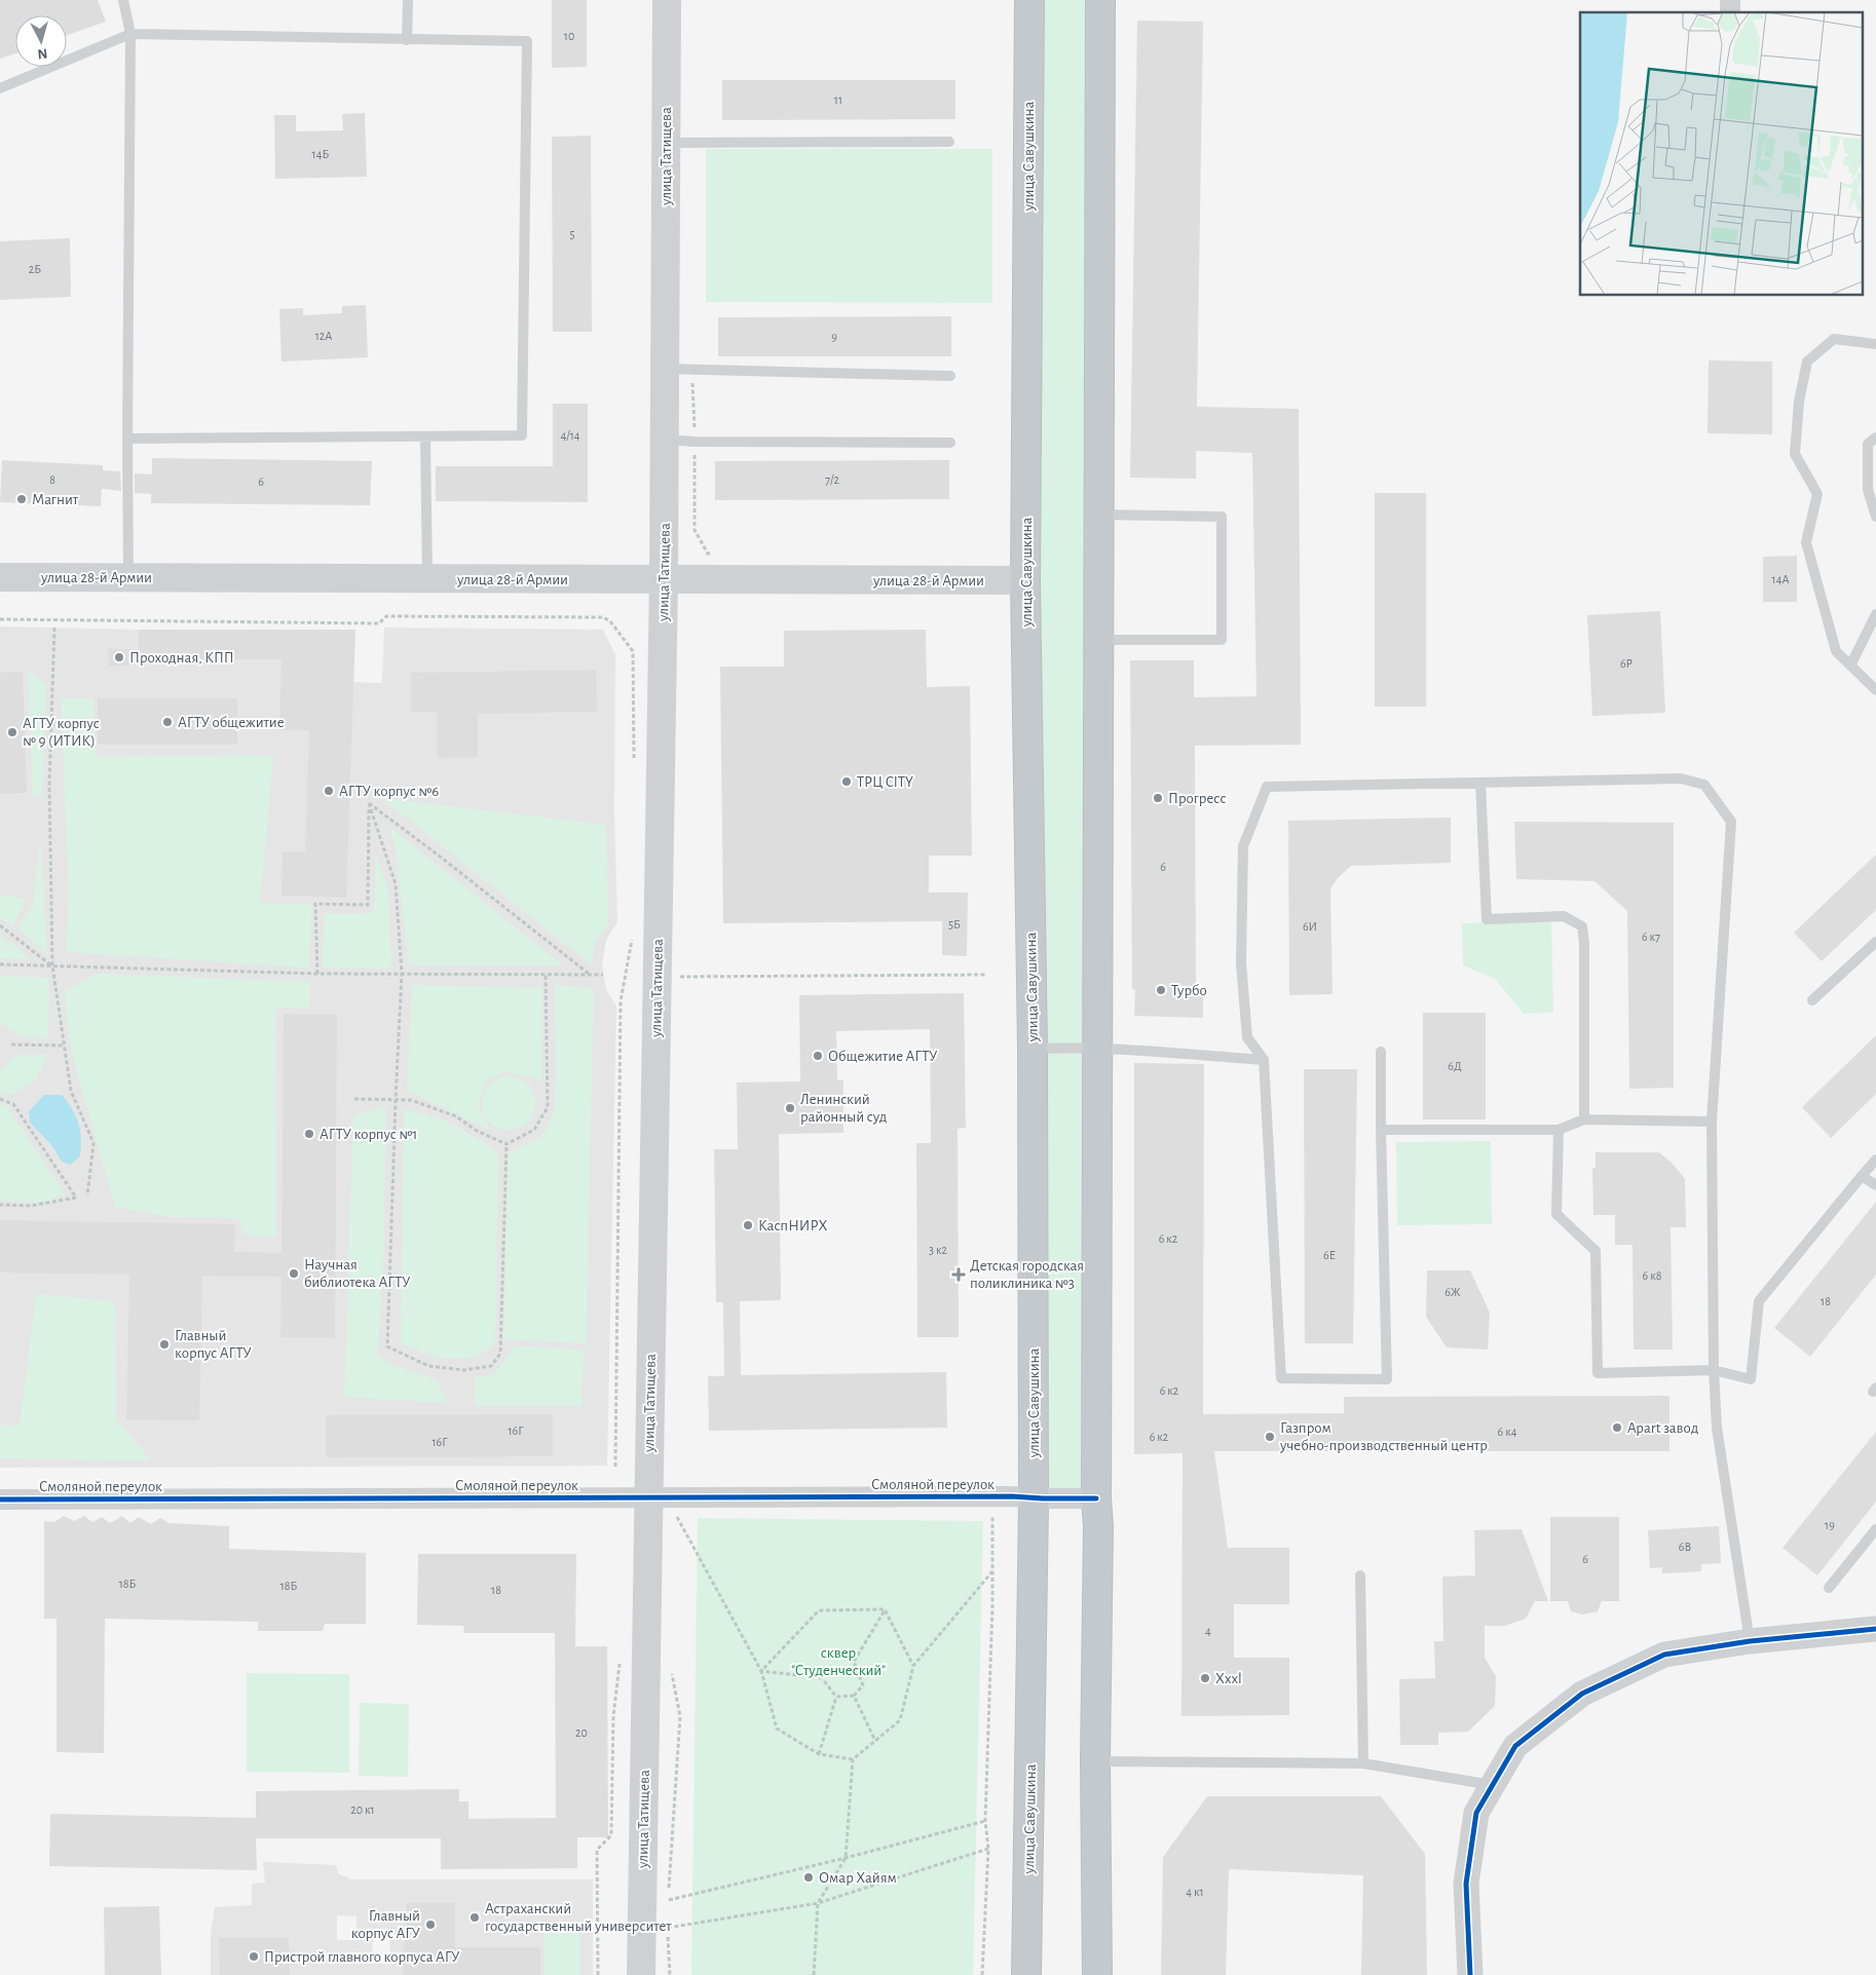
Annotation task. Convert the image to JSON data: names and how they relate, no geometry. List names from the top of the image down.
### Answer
{
  "streets": {
    "highway": ["улица Савушкина"],
    "main road": ["улица Татищева", "улица 28-й Армии"],
    "street": ["Смоляной переулок"]
  },
  "crossings": [
    ["улица Татищева", "улица 28-й Армии"],
    ["улица Татищева", "Смоляной переулок"],
    ["улица Савушкина", "улица 28-й Армии"],
    ["улица Савушкина", "Смоляной переулок"]
  ],
  "parks": ["сквер \"Студенческий\""],
  "places": {
    "other": [
      "Магнит",
      "Проходная, КПП",
      "АГТУ общежитие",
      "АГТУ корпус № 9 (ИТИК)",
      "ТРЦ CITY",
      "АГТУ корпус №6",
      "Прогресс",
      "Турбо",
      "Общежитие АГТУ",
      "Ленинский районный суд",
      "АГТУ корпус №1",
      "КаспНИРХ",
      "Научная библиотека АГТУ",
      "Главный корпус АГТУ",
      "Apart завод",
      "Газпром учебно-производственный центр",
      "Xxxl",
      "Омар Хайям",
      "Астраханский государственный университет",
      "Главный корпус АГУ",
      "Пристрой главного корпуса АГУ"
    ],
    "health": ["Детская городская поликлиника №3"]
  },
  "house_numbers": [
    "10",
    "11",
    "14Б",
    "5",
    "2Б",
    "12А",
    "9",
    "4/14",
    "8",
    "7/2",
    "6",
    "14А",
    "6Р",
    "6",
    "5Б",
    "6И",
    "6 к7",
    "6Д",
    "6 к2",
    "3 к2",
    "6Е",
    "6 к8",
    "6Ж",
    "18",
    "6 к2",
    "16Г",
    "6 к4",
    "6 к2",
    "16Г",
    "19",
    "6В",
    "6",
    "18Б",
    "18Б",
    "18",
    "4",
    "20",
    "20 к1",
    "4 к1"
  ],
  "north": "bottom"
}
